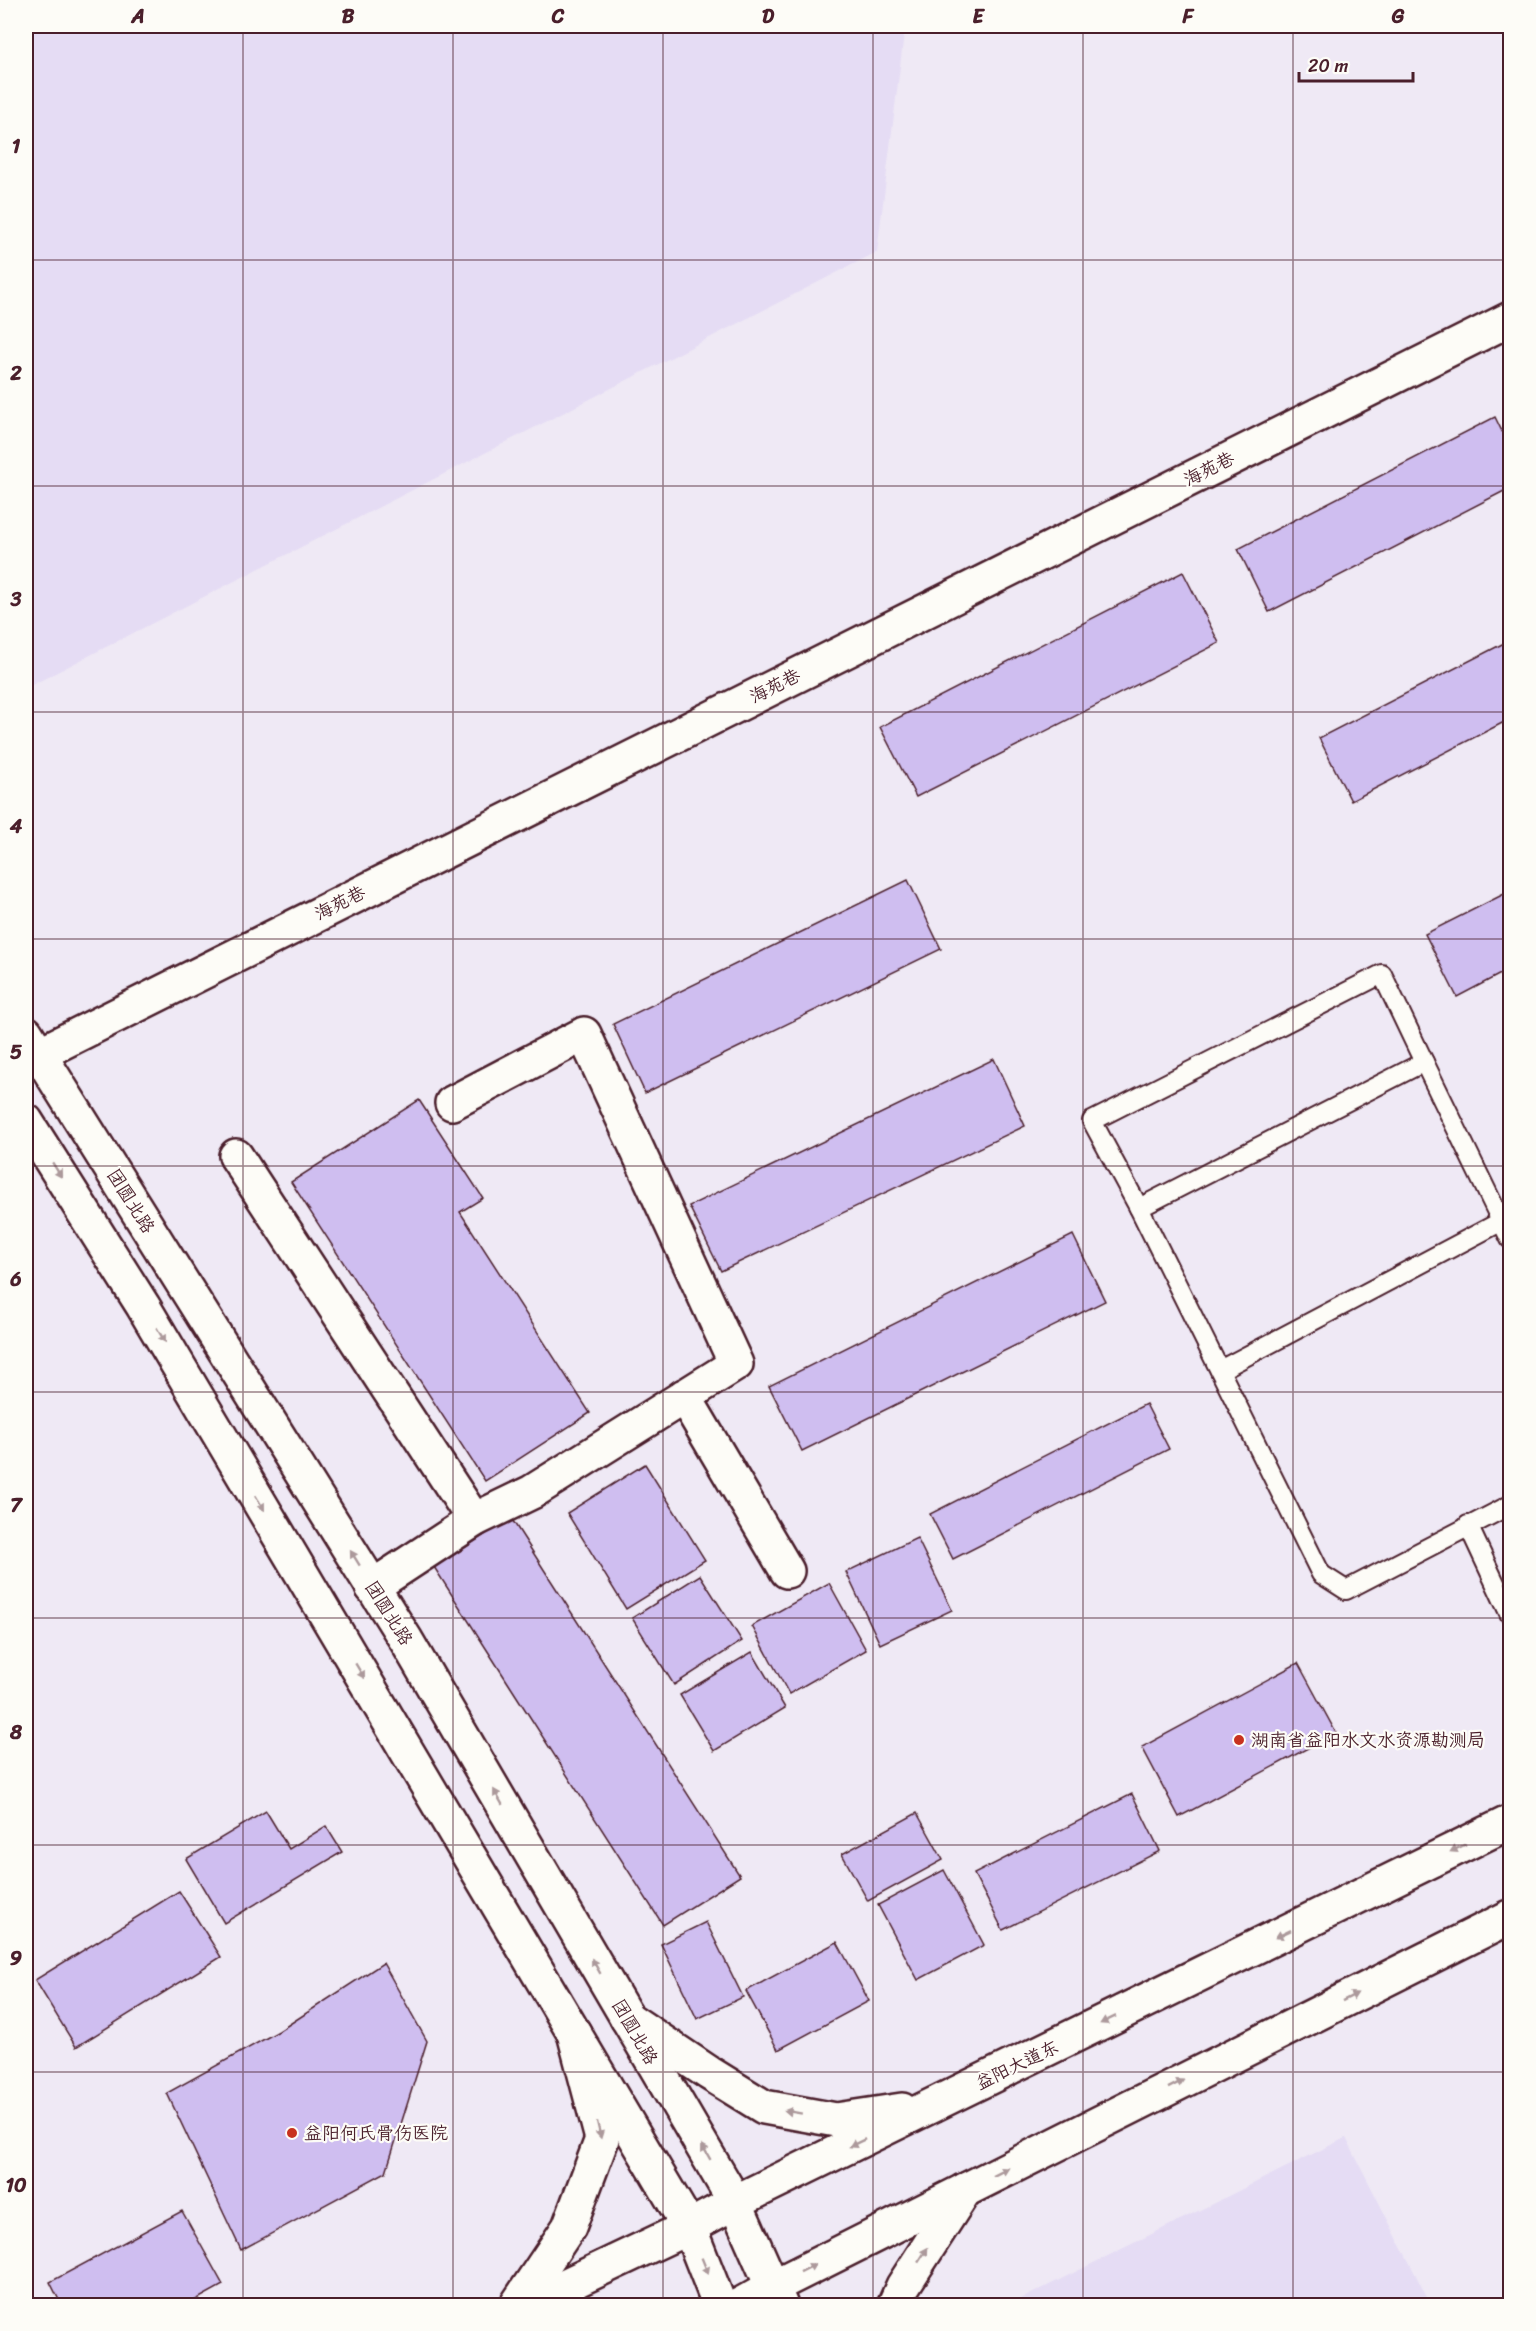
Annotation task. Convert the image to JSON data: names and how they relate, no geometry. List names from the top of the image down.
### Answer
{
  "streets": {
    "main road": ["海苑巷", "团圆北路", "益阳大道东"]
  },
  "crossings": [
    ["海苑巷", "团圆北路"],
    ["团圆北路", "益阳大道东"]
  ],
  "places": ["湖南省益阳水文水资源勘测局", "益阳何氏骨伤医院"],
  "scale_bar": "20 m",
  "grid": {
    "columns": [
      "A",
      "B",
      "C",
      "D",
      "E",
      "F",
      "G"
    ],
    "rows": [
      "1",
      "2",
      "3",
      "4",
      "5",
      "6",
      "7",
      "8",
      "9",
      "10"
    ]
  }
}
